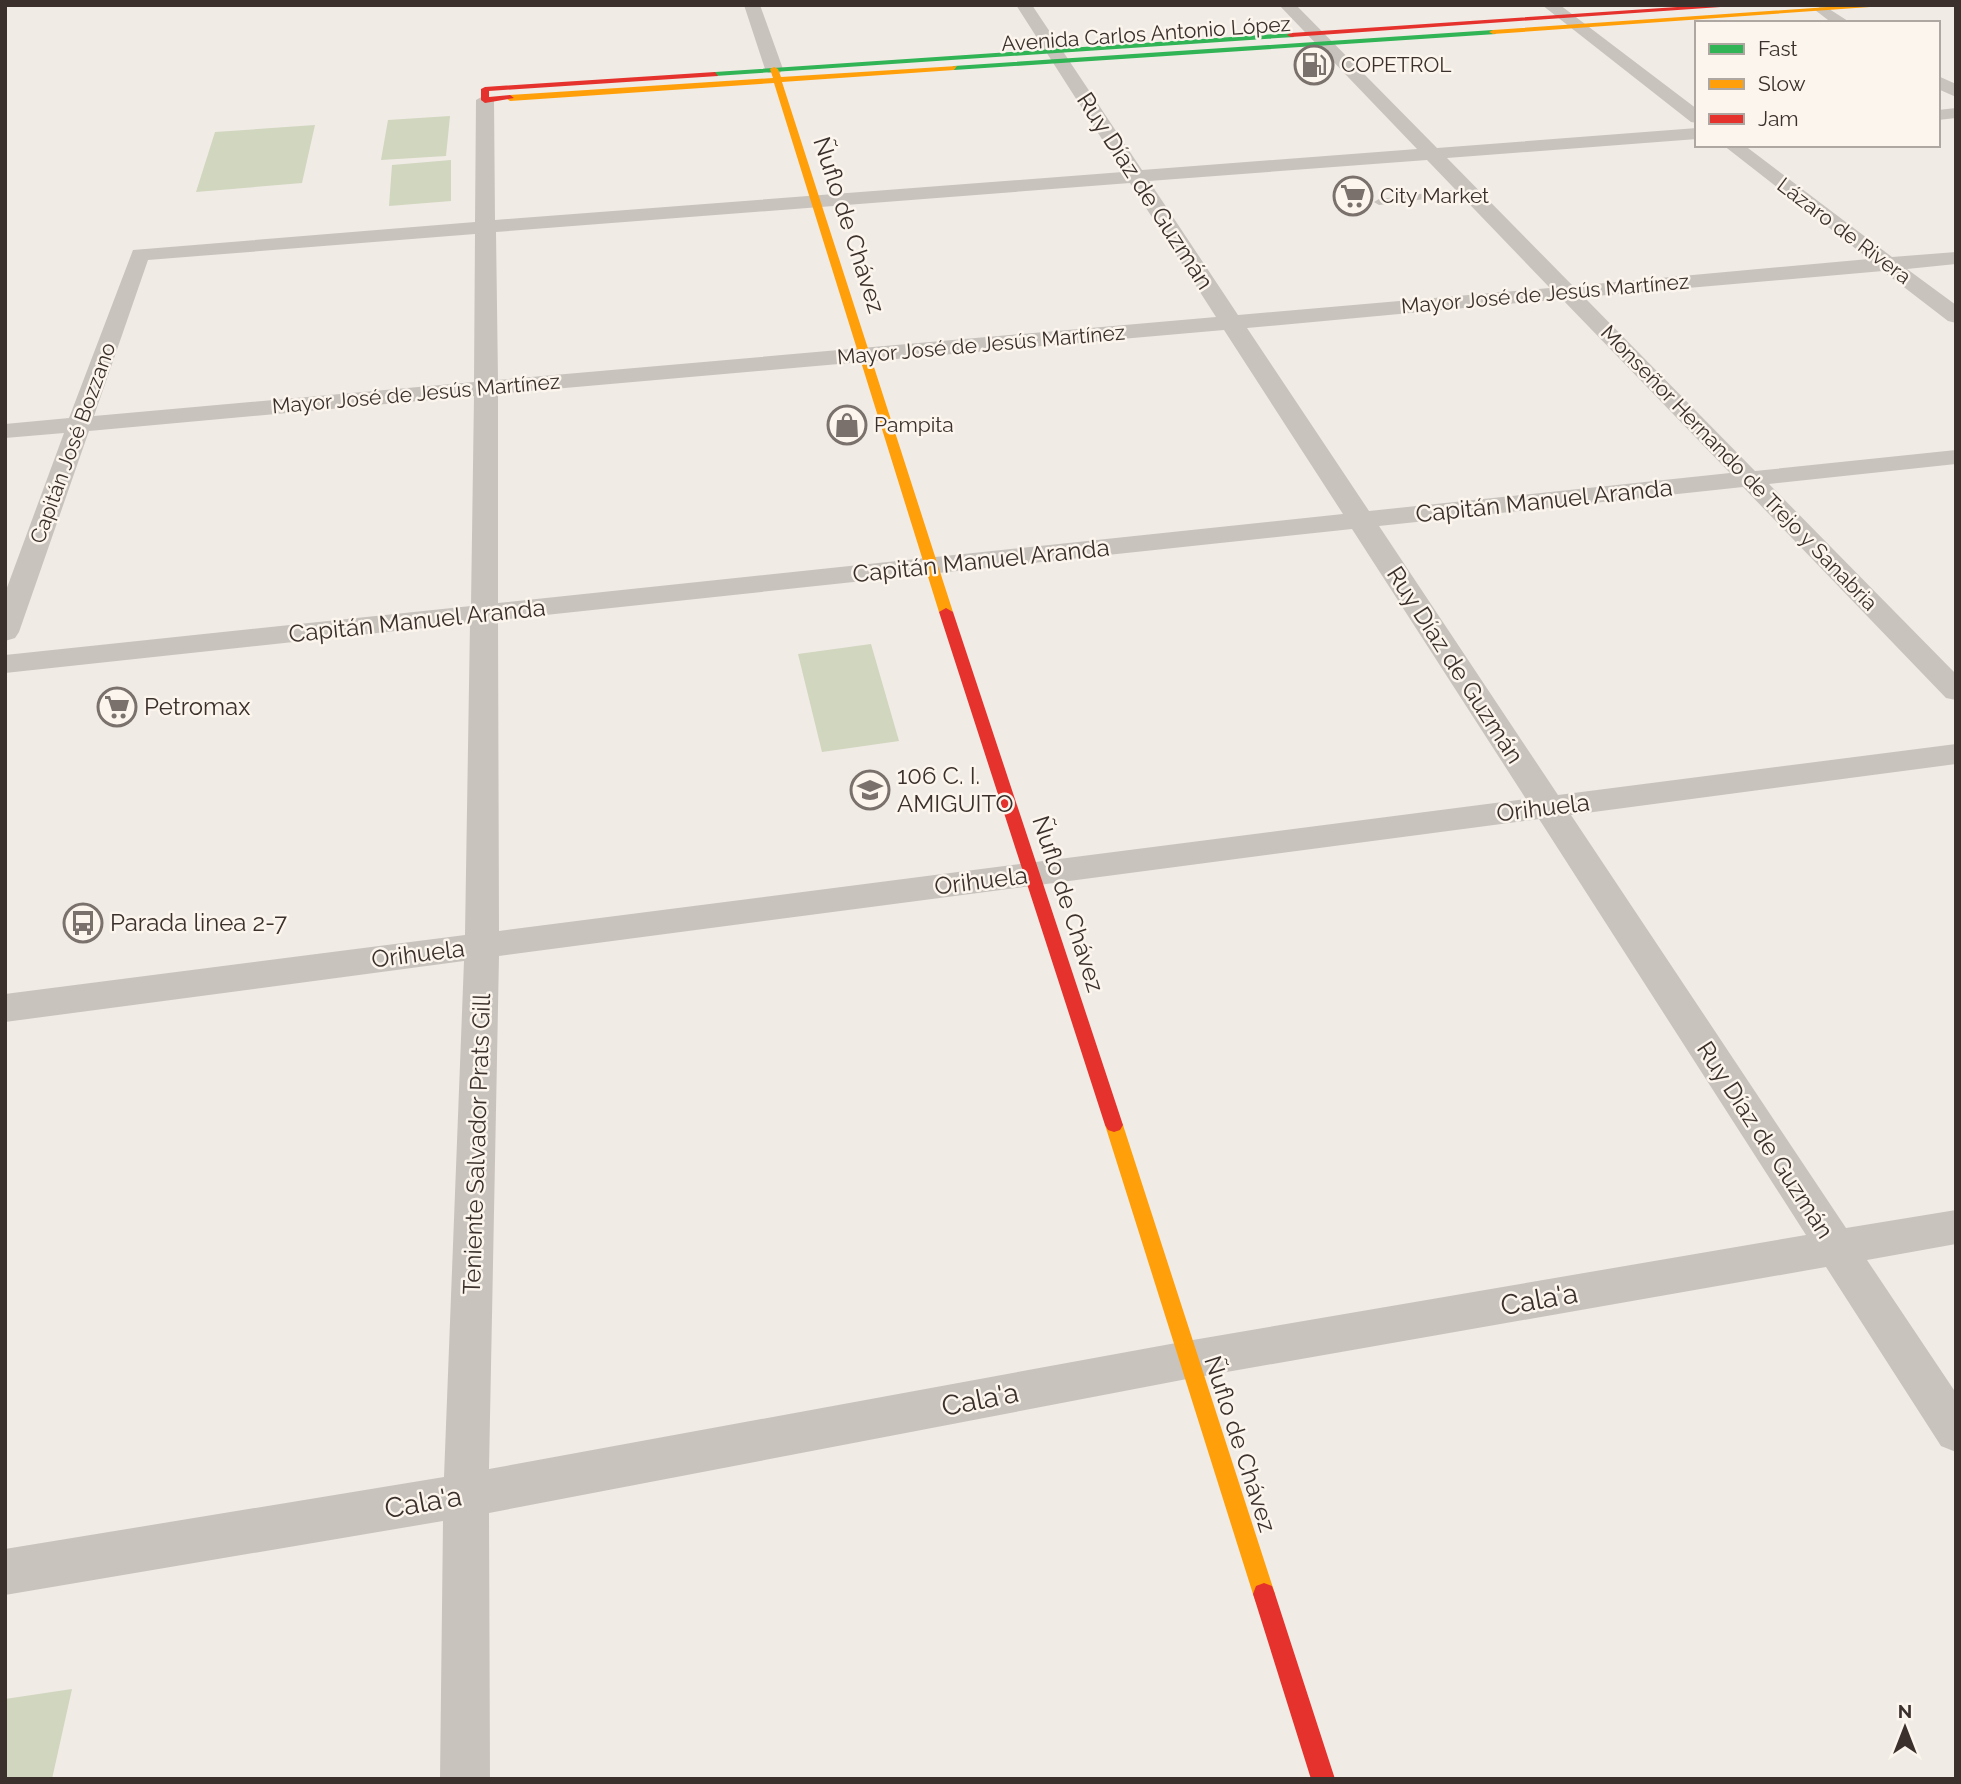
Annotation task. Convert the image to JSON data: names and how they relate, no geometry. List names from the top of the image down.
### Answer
{
  "streets": {
    "main road": ["Avenida Carlos Antonio López", "Ñuflo de Chávez"],
    "street": [
      "Ruy Díaz de Guzmán",
      "Lázaro de Rivera",
      "Mayor José de Jesús Martínez",
      "Capitán José Bozzano",
      "Monseñor Hernando de Trejo y Sanabria",
      "Capitán Manuel Aranda",
      "Orihuela",
      "Teniente Salvador Prats Gill",
      "Cala'a"
    ]
  },
  "crossings": [
    ["Avenida Carlos Antonio López", "Ruy Díaz de Guzmán"],
    ["Avenida Carlos Antonio López", "Ñuflo de Chávez"],
    ["Avenida Carlos Antonio López", "Monseñor Hernando de Trejo y Sanabria"],
    ["Avenida Carlos Antonio López", "Teniente Salvador Prats Gill"],
    ["Ruy Díaz de Guzmán", "Mayor José de Jesús Martínez"],
    ["Ruy Díaz de Guzmán", "Capitán Manuel Aranda"],
    ["Ruy Díaz de Guzmán", "Orihuela"],
    ["Ruy Díaz de Guzmán", "Cala'a"],
    ["Ñuflo de Chávez", "Mayor José de Jesús Martínez"],
    ["Ñuflo de Chávez", "Capitán Manuel Aranda"],
    ["Ñuflo de Chávez", "Orihuela"],
    ["Ñuflo de Chávez", "Cala'a"],
    ["Lázaro de Rivera", "Mayor José de Jesús Martínez"],
    ["Mayor José de Jesús Martínez", "Capitán José Bozzano"],
    ["Mayor José de Jesús Martínez", "Monseñor Hernando de Trejo y Sanabria"],
    ["Mayor José de Jesús Martínez", "Teniente Salvador Prats Gill"],
    ["Capitán José Bozzano", "Teniente Salvador Prats Gill"],
    ["Monseñor Hernando de Trejo y Sanabria", "Capitán Manuel Aranda"],
    ["Capitán Manuel Aranda", "Teniente Salvador Prats Gill"],
    ["Orihuela", "Teniente Salvador Prats Gill"],
    ["Teniente Salvador Prats Gill", "Cala'a"]
  ],
  "places": {
    "fuel station": ["COPETROL"],
    "supermarket": ["City Market", "Petromax"],
    "shop": ["Pampita"],
    "school or university": ["106 C. I. AMIGUITO"],
    "bus stop": ["Parada linea 2-7"]
  },
  "legend": ["Fast", "Slow", "Jam"],
  "north": "top"
}
